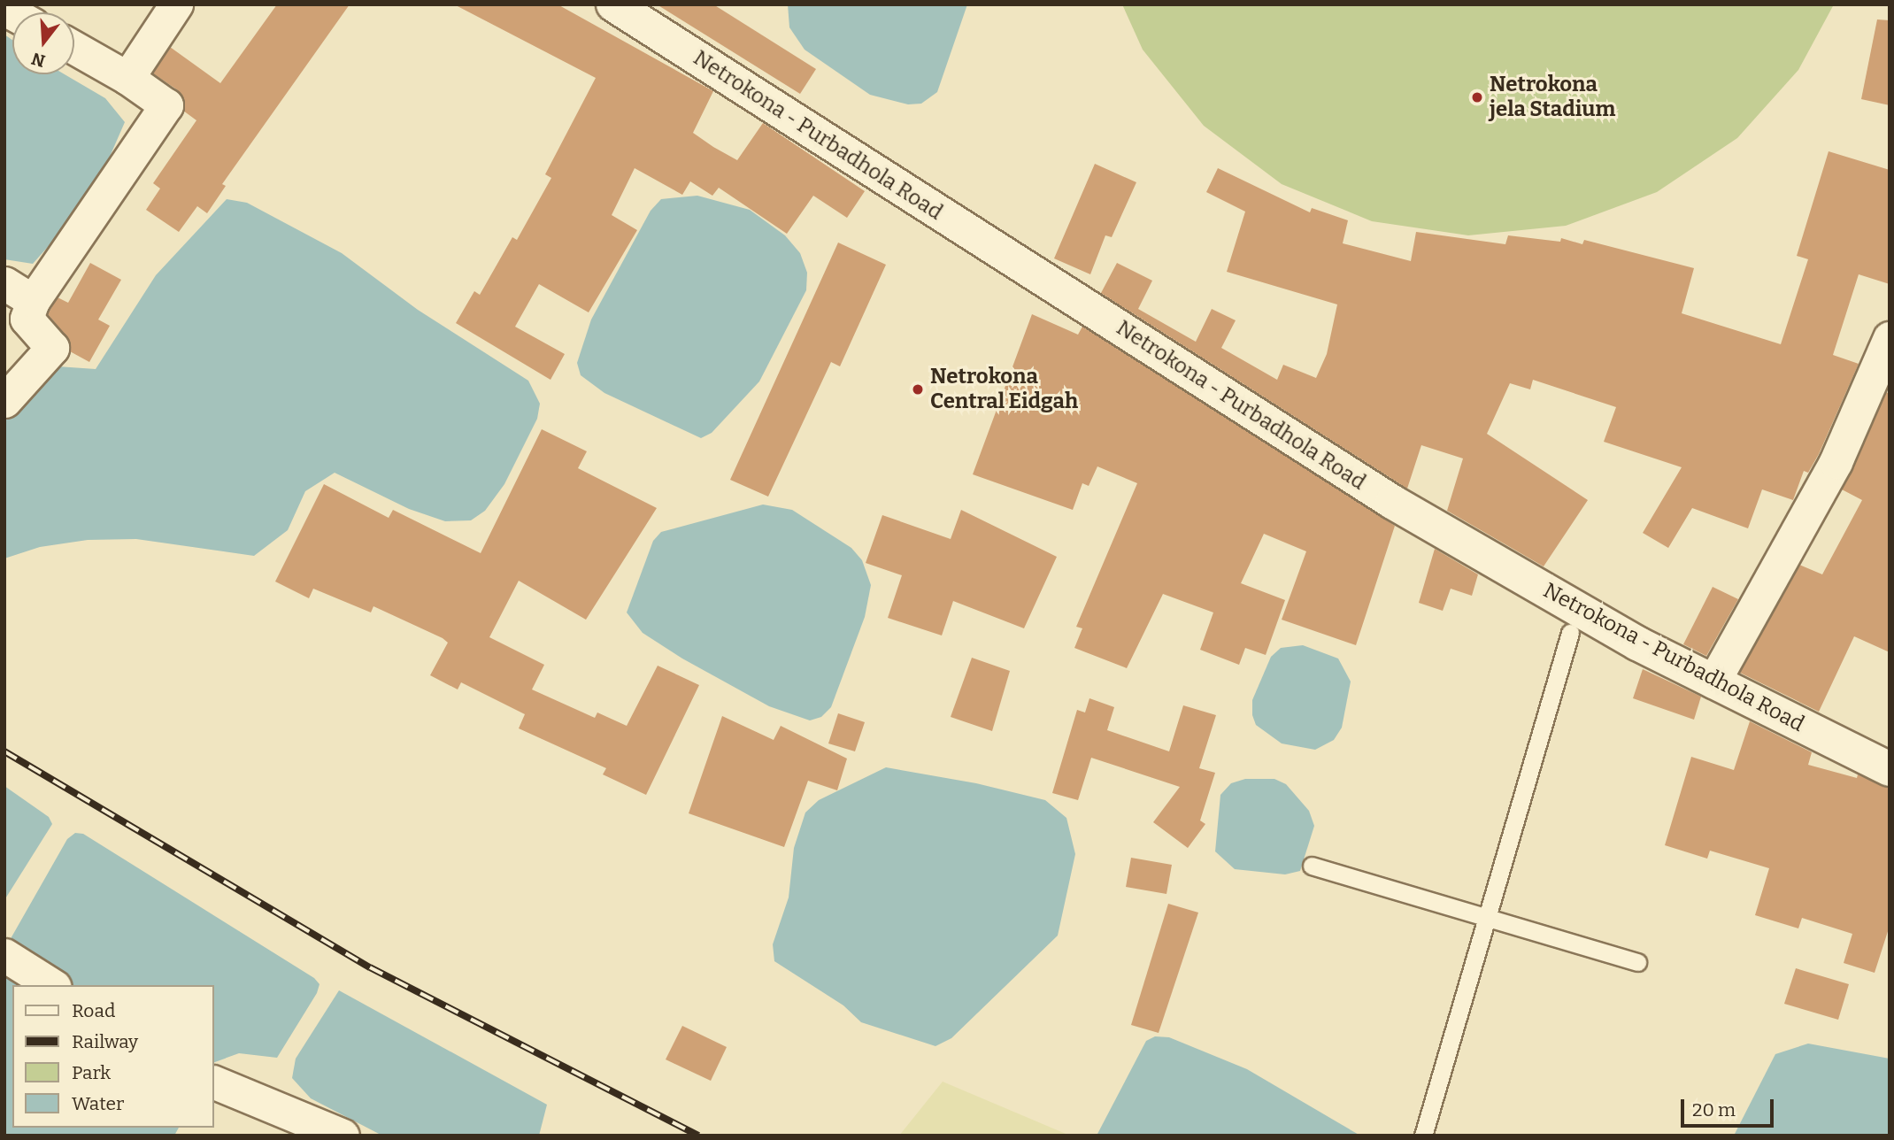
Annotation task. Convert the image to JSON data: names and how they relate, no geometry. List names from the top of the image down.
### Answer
{
  "streets": {
    "main road": ["Netrokona - Purbadhola Road"]
  },
  "places": ["Netrokona jela Stadium", "Netrokona Central Eidgah"],
  "legend": [
    "Road",
    "Railway",
    "Park",
    "Water"
  ],
  "scale_bar": "20 m",
  "north": "bottom"
}
